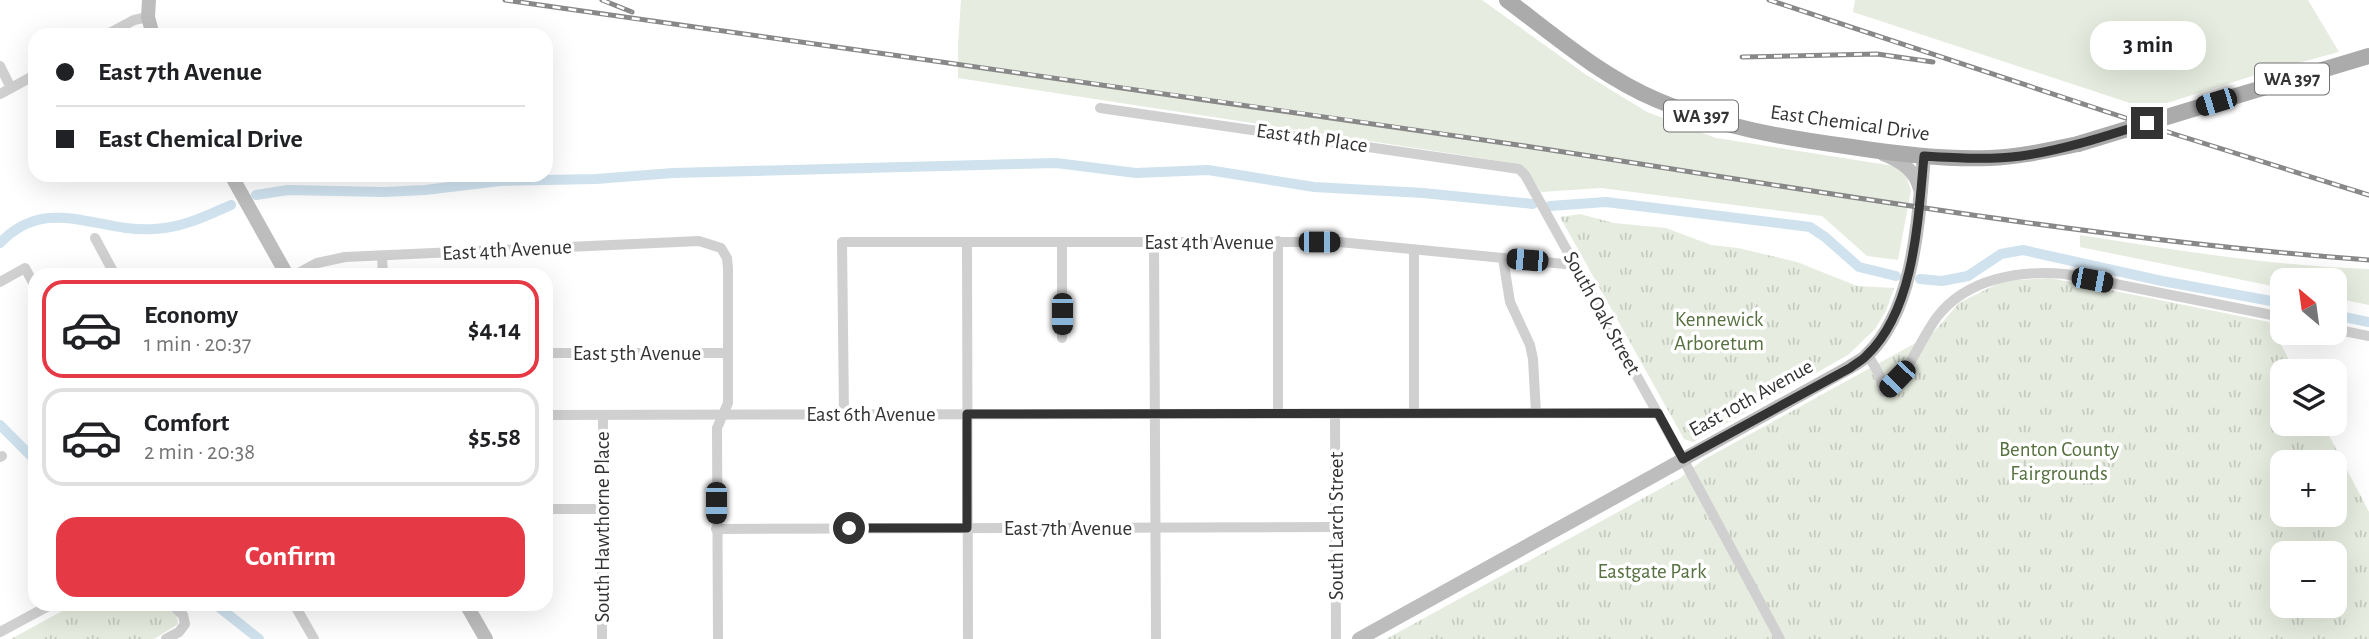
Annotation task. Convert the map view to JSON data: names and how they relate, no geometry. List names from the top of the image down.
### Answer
{
  "streets": {
    "main road": ["WA 397", "East Chemical Drive"],
    "street": [
      "East 4th Place",
      "East 4th Avenue",
      "South Oak Street",
      "East 5th Avenue",
      "East 10th Avenue",
      "East 6th Avenue",
      "South Larch Street",
      "South Hawthorne Place",
      "East 7th Avenue"
    ]
  },
  "crossings": [
    ["East Chemical Drive", "East 10th Avenue"],
    ["East 4th Place", "South Oak Street"],
    ["East 4th Avenue", "South Oak Street"],
    ["East 4th Avenue", "East 5th Avenue"],
    ["East 4th Avenue", "East 6th Avenue"],
    ["South Oak Street", "East 10th Avenue"],
    ["South Oak Street", "East 6th Avenue"],
    ["East 6th Avenue", "South Larch Street"],
    ["East 6th Avenue", "South Hawthorne Place"],
    ["South Larch Street", "East 7th Avenue"]
  ],
  "parks": ["Kennewick Arboretum", "Benton County Fairgrounds", "Eastgate Park"],
  "north": "top left",
  "page": {
    "bubble": "3 min",
    "banner": ["East 7th Avenue", "East Chemical Drive"],
    "map_buttons": ["+", "−"],
    "list": [
      {
        "name": "Economy",
        "note": "1 min · 20:37",
        "value": "$4.14"
      },
      {
        "name": "Comfort",
        "note": "2 min · 20:38",
        "value": "$5.58"
      }
    ],
    "buttons": "Confirm"
  }
}
